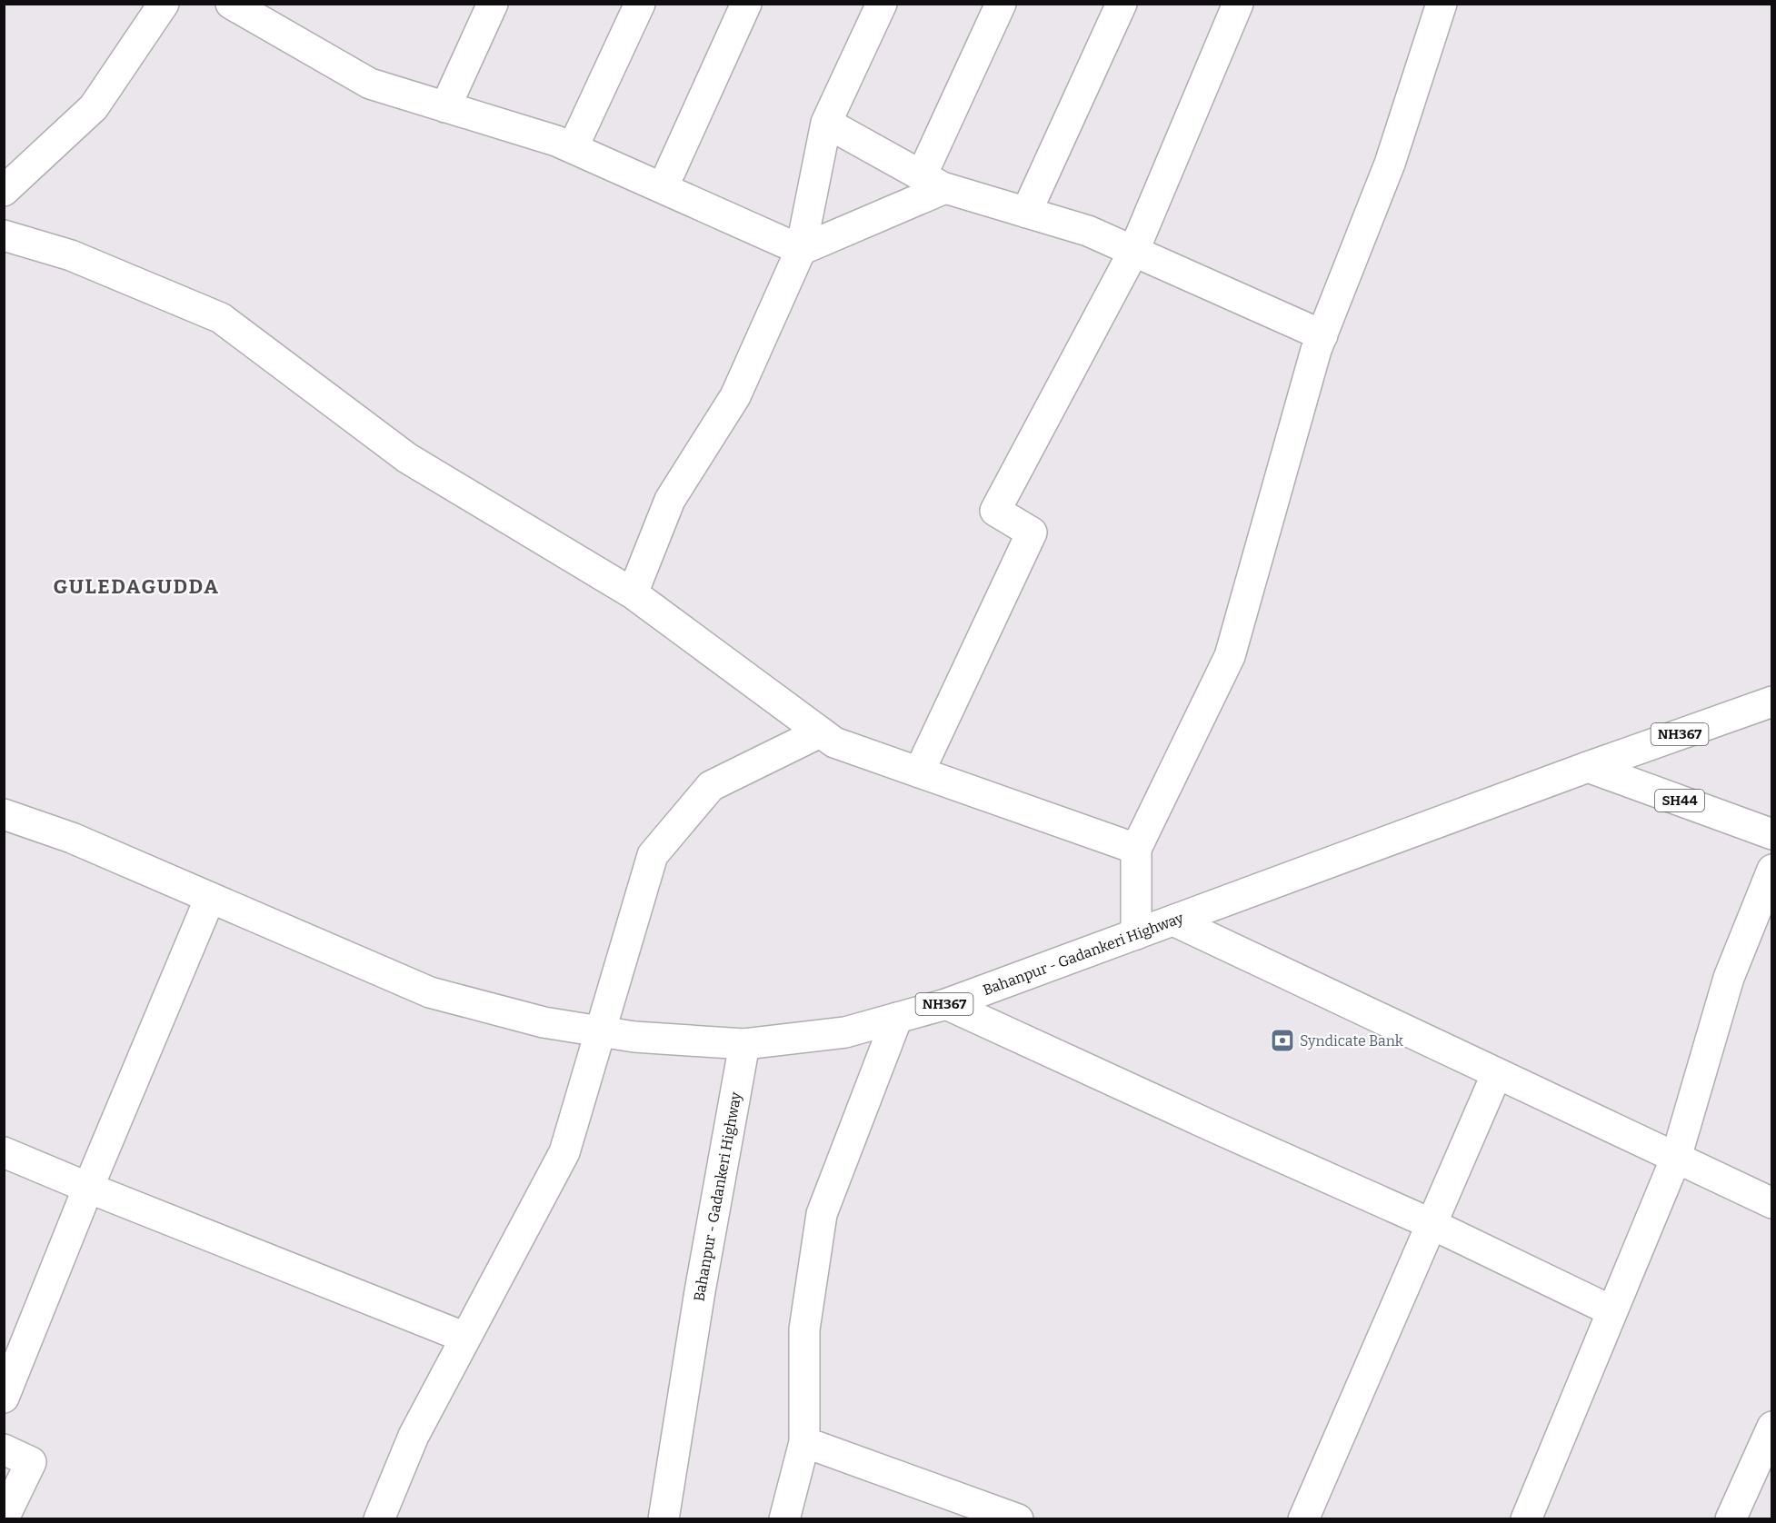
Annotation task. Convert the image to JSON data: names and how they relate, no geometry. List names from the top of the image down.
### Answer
{
  "streets": {
    "main road": ["NH367", "SH44", "Bahanpur - Gadankeri Highway"]
  },
  "crossings": [
    ["NH367", "SH44"],
    ["NH367", "Bahanpur - Gadankeri Highway"],
    ["SH44", "Bahanpur - Gadankeri Highway"]
  ],
  "districts": ["GULEDAGUDDA"],
  "places": {
    "bank": ["Syndicate Bank"]
  }
}
